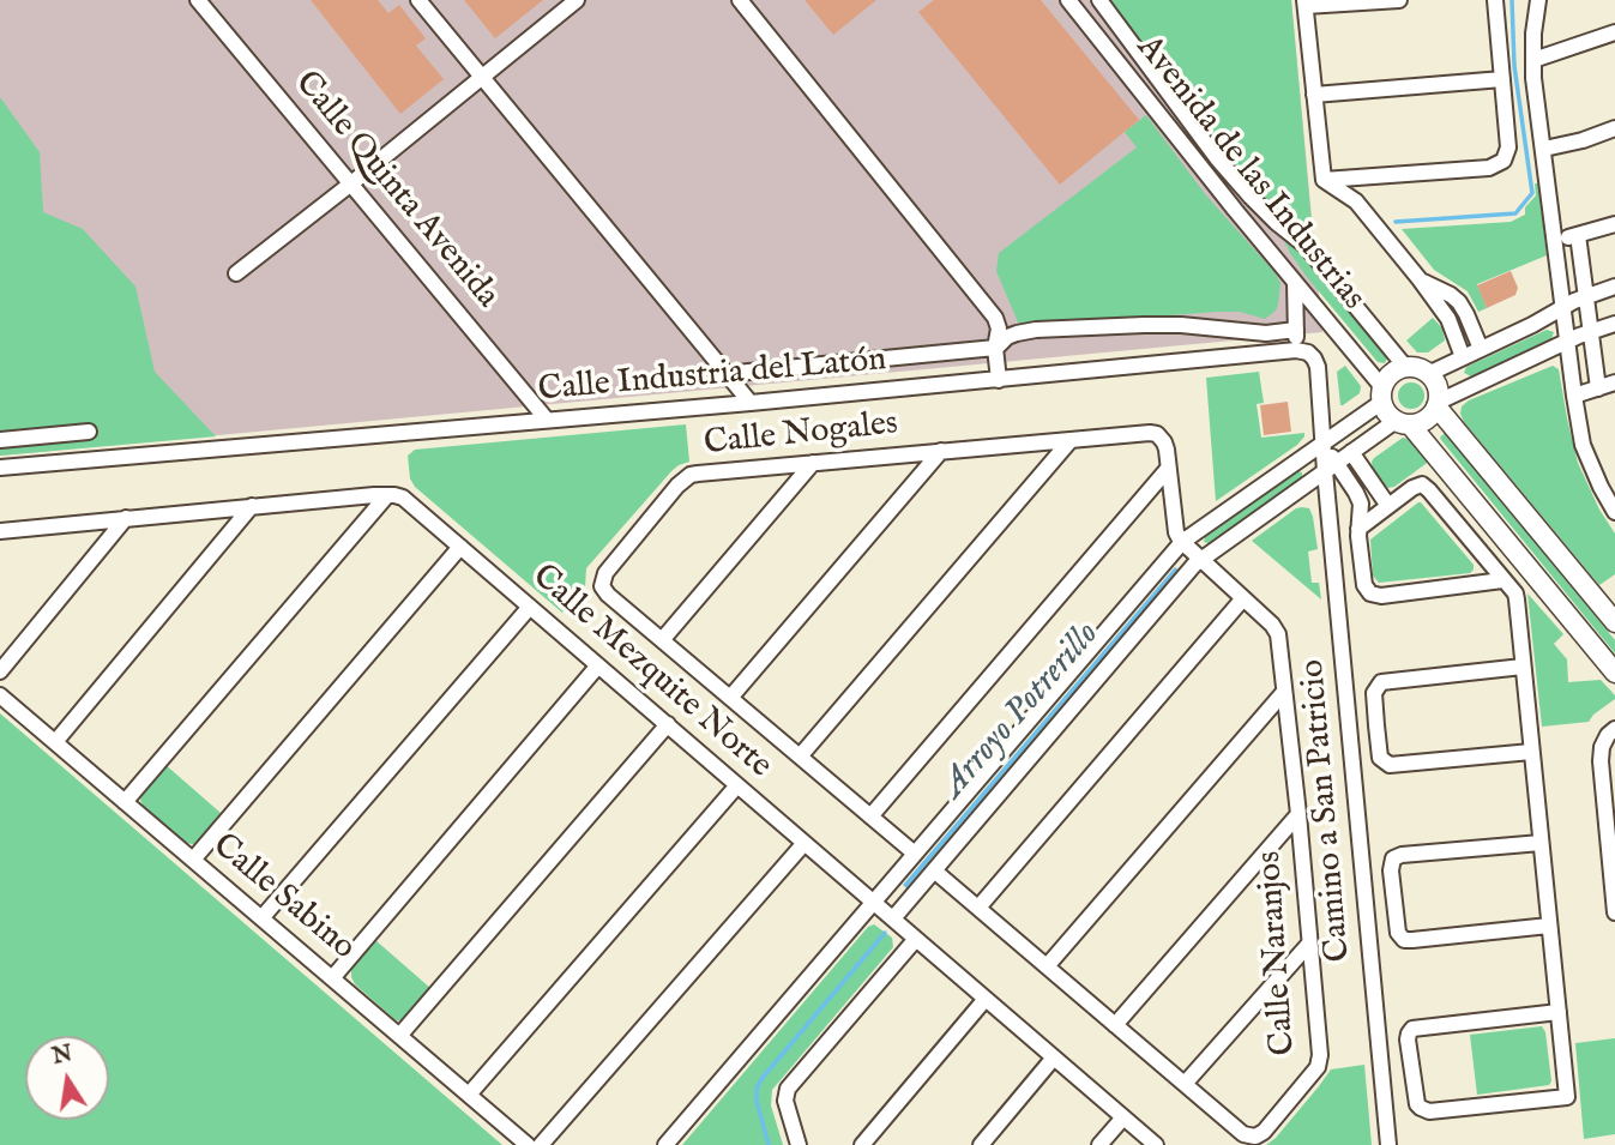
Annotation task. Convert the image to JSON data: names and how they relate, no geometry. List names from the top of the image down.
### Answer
{
  "streets": {
    "street": [
      "Avenida de las Industrias",
      "Calle Quinta Avenida",
      "Calle Industria del Latón",
      "Calle Nogales",
      "Calle Mezquite Norte",
      "Camino a San Patricio",
      "Calle Sabino",
      "Calle Naranjos"
    ]
  },
  "crossings": [
    ["Calle Quinta Avenida", "Calle Industria del Latón"],
    ["Calle Nogales", "Calle Naranjos"]
  ],
  "water": ["Arroyo Potrerillo"],
  "north": "top"
}
